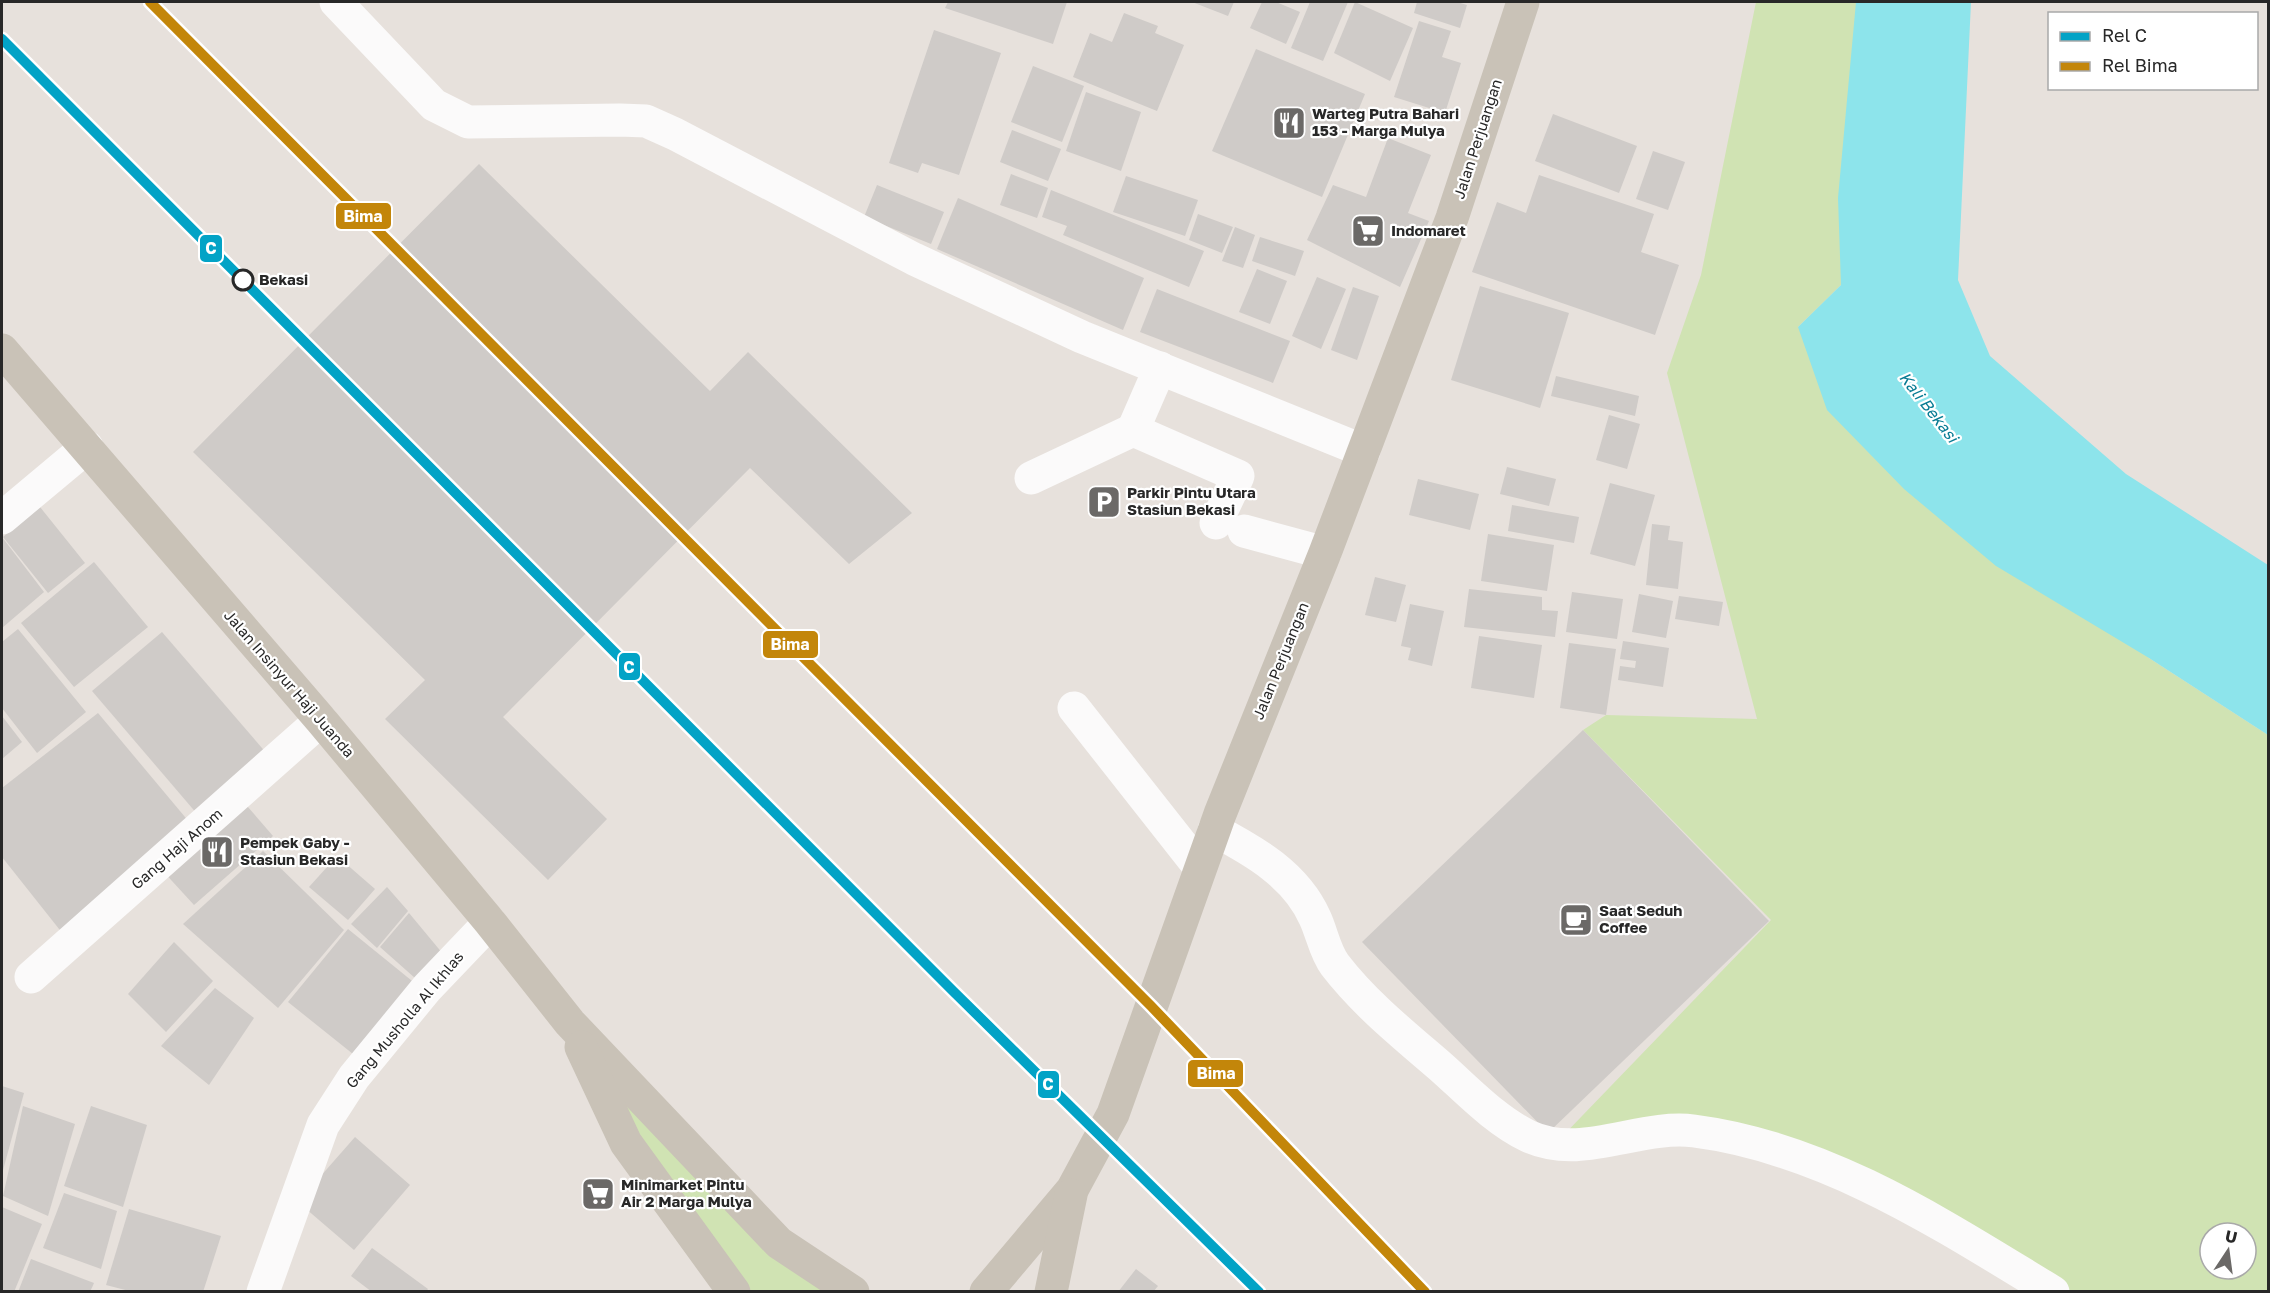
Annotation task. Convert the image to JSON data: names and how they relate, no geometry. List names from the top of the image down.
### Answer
{
  "streets": {
    "main road": ["Jalan Perjuangan", "Jalan Insinyur Haji Juanda"],
    "street": ["Gang Haji Anom", "Gang Musholla Al Ikhlas"]
  },
  "crossings": [
    ["Jalan Insinyur Haji Juanda", "Gang Haji Anom"],
    ["Jalan Insinyur Haji Juanda", "Gang Musholla Al Ikhlas"]
  ],
  "water": ["Kali Bekasi"],
  "places": {
    "restaurant": ["Warteg Putra Bahari 153 - Marga Mulya", "Pempek Gaby - Stasiun Bekasi"],
    "supermarket": ["Indomaret", "Minimarket Pintu Air 2 Marga Mulya"],
    "other": ["Bekasi"],
    "parking": ["Parkir Pintu Utara Stasiun Bekasi"],
    "cafe": ["Saat Seduh Coffee"]
  },
  "lines": ["rail line Bima", "rail line C"],
  "legend": ["Rel C", "Rel Bima"],
  "north": "top"
}
